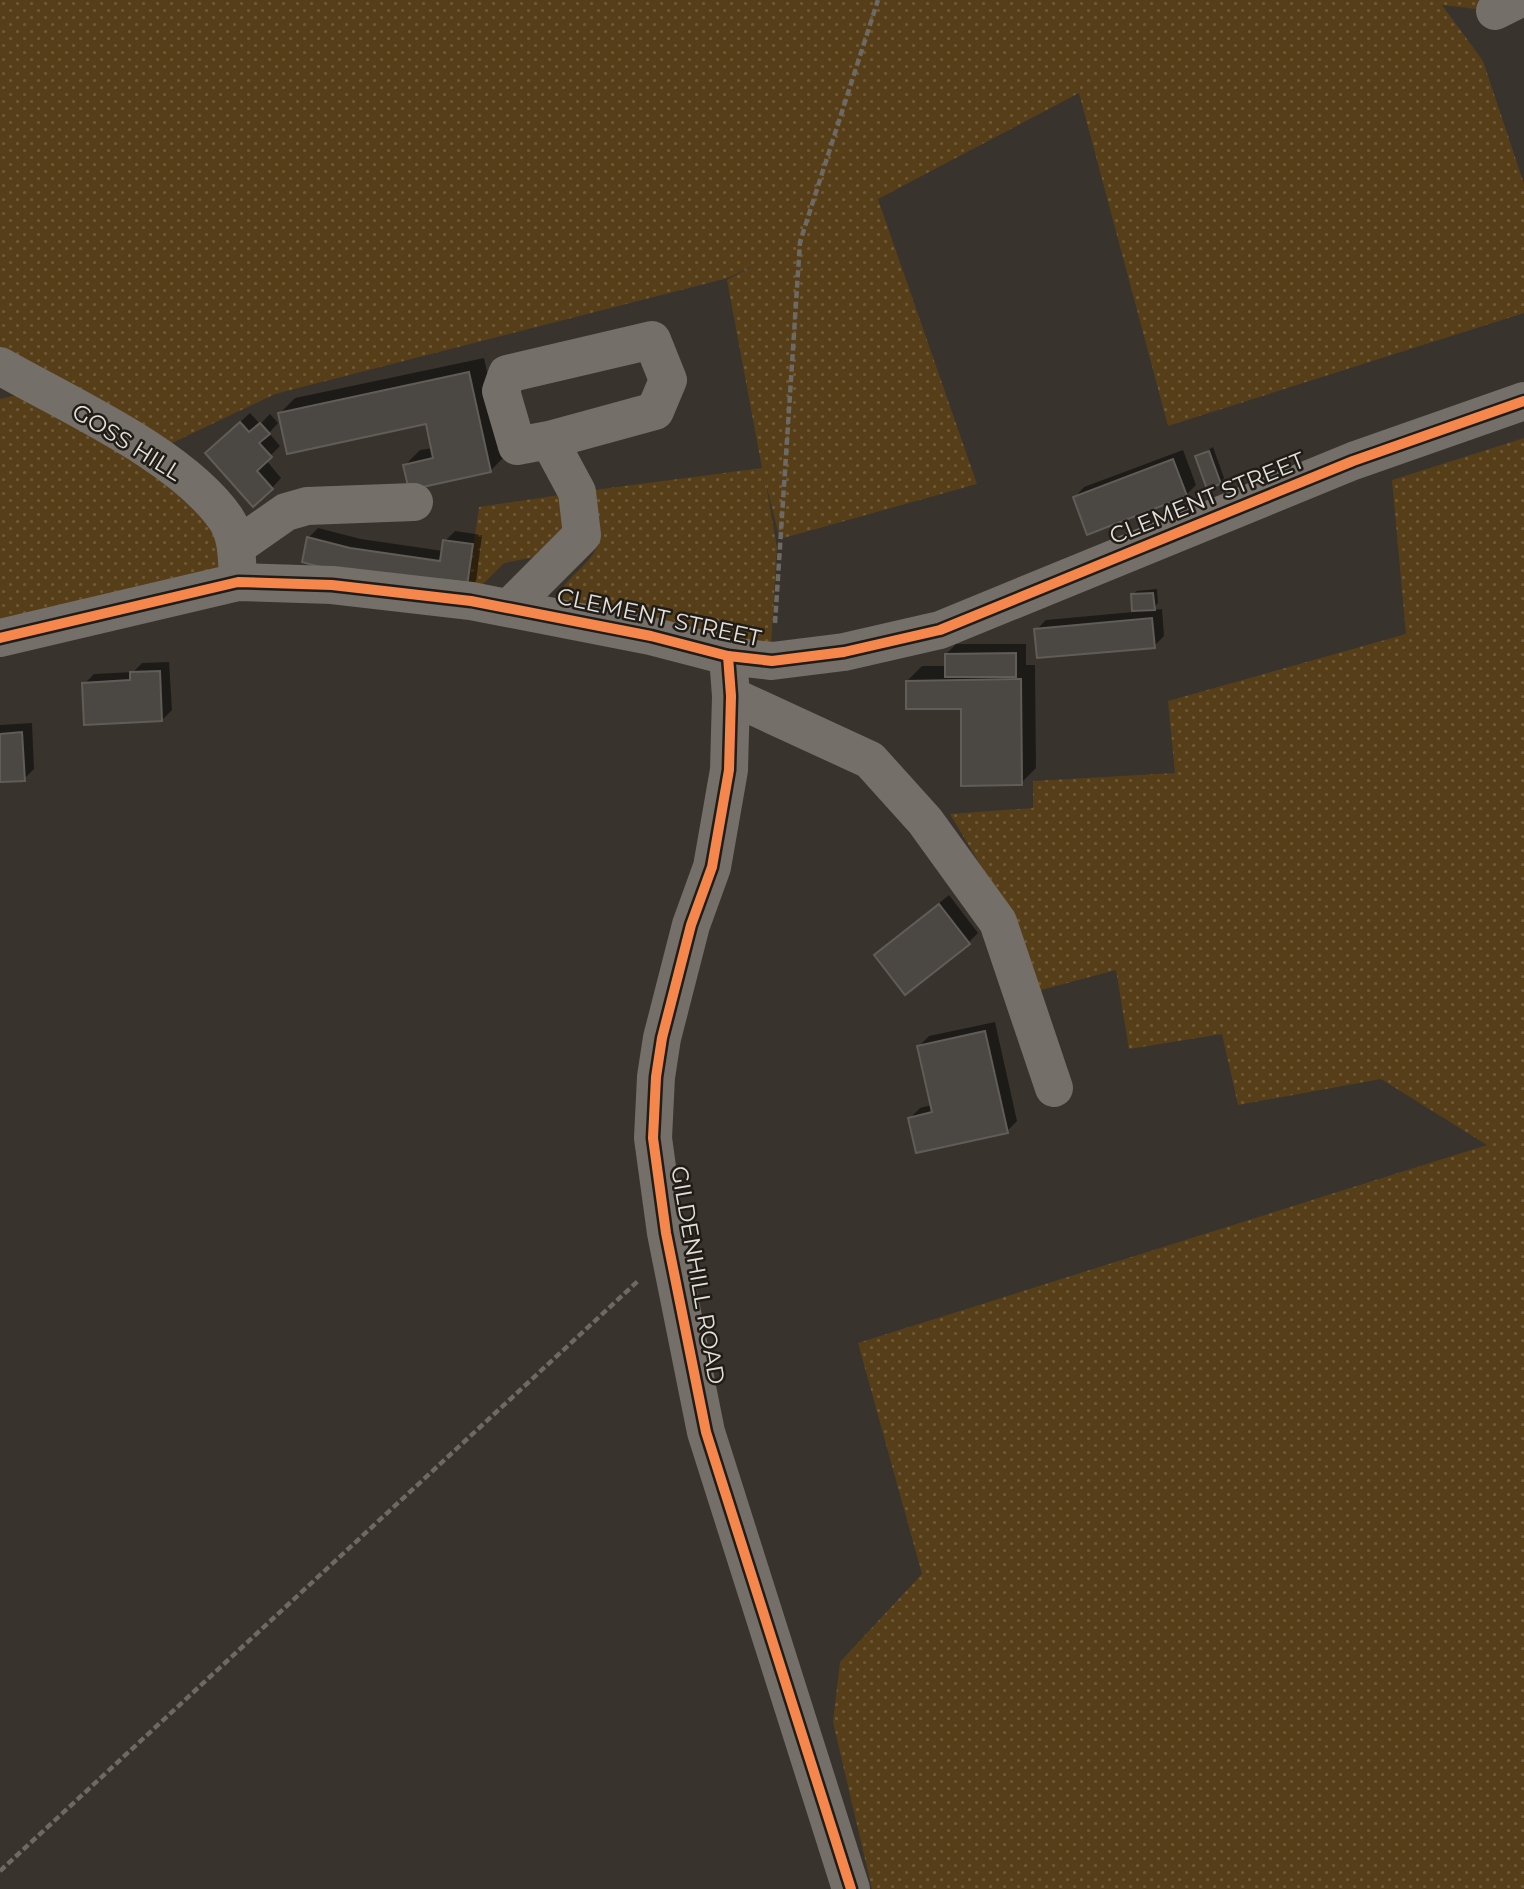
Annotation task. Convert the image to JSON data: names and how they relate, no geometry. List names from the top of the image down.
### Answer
{
  "streets": {
    "street": ["GOSS HILL", "CLEMENT STREET", "GILDENHILL ROAD"]
  },
  "crossings": [
    ["GOSS HILL", "CLEMENT STREET"],
    ["CLEMENT STREET", "GILDENHILL ROAD"]
  ]
}
